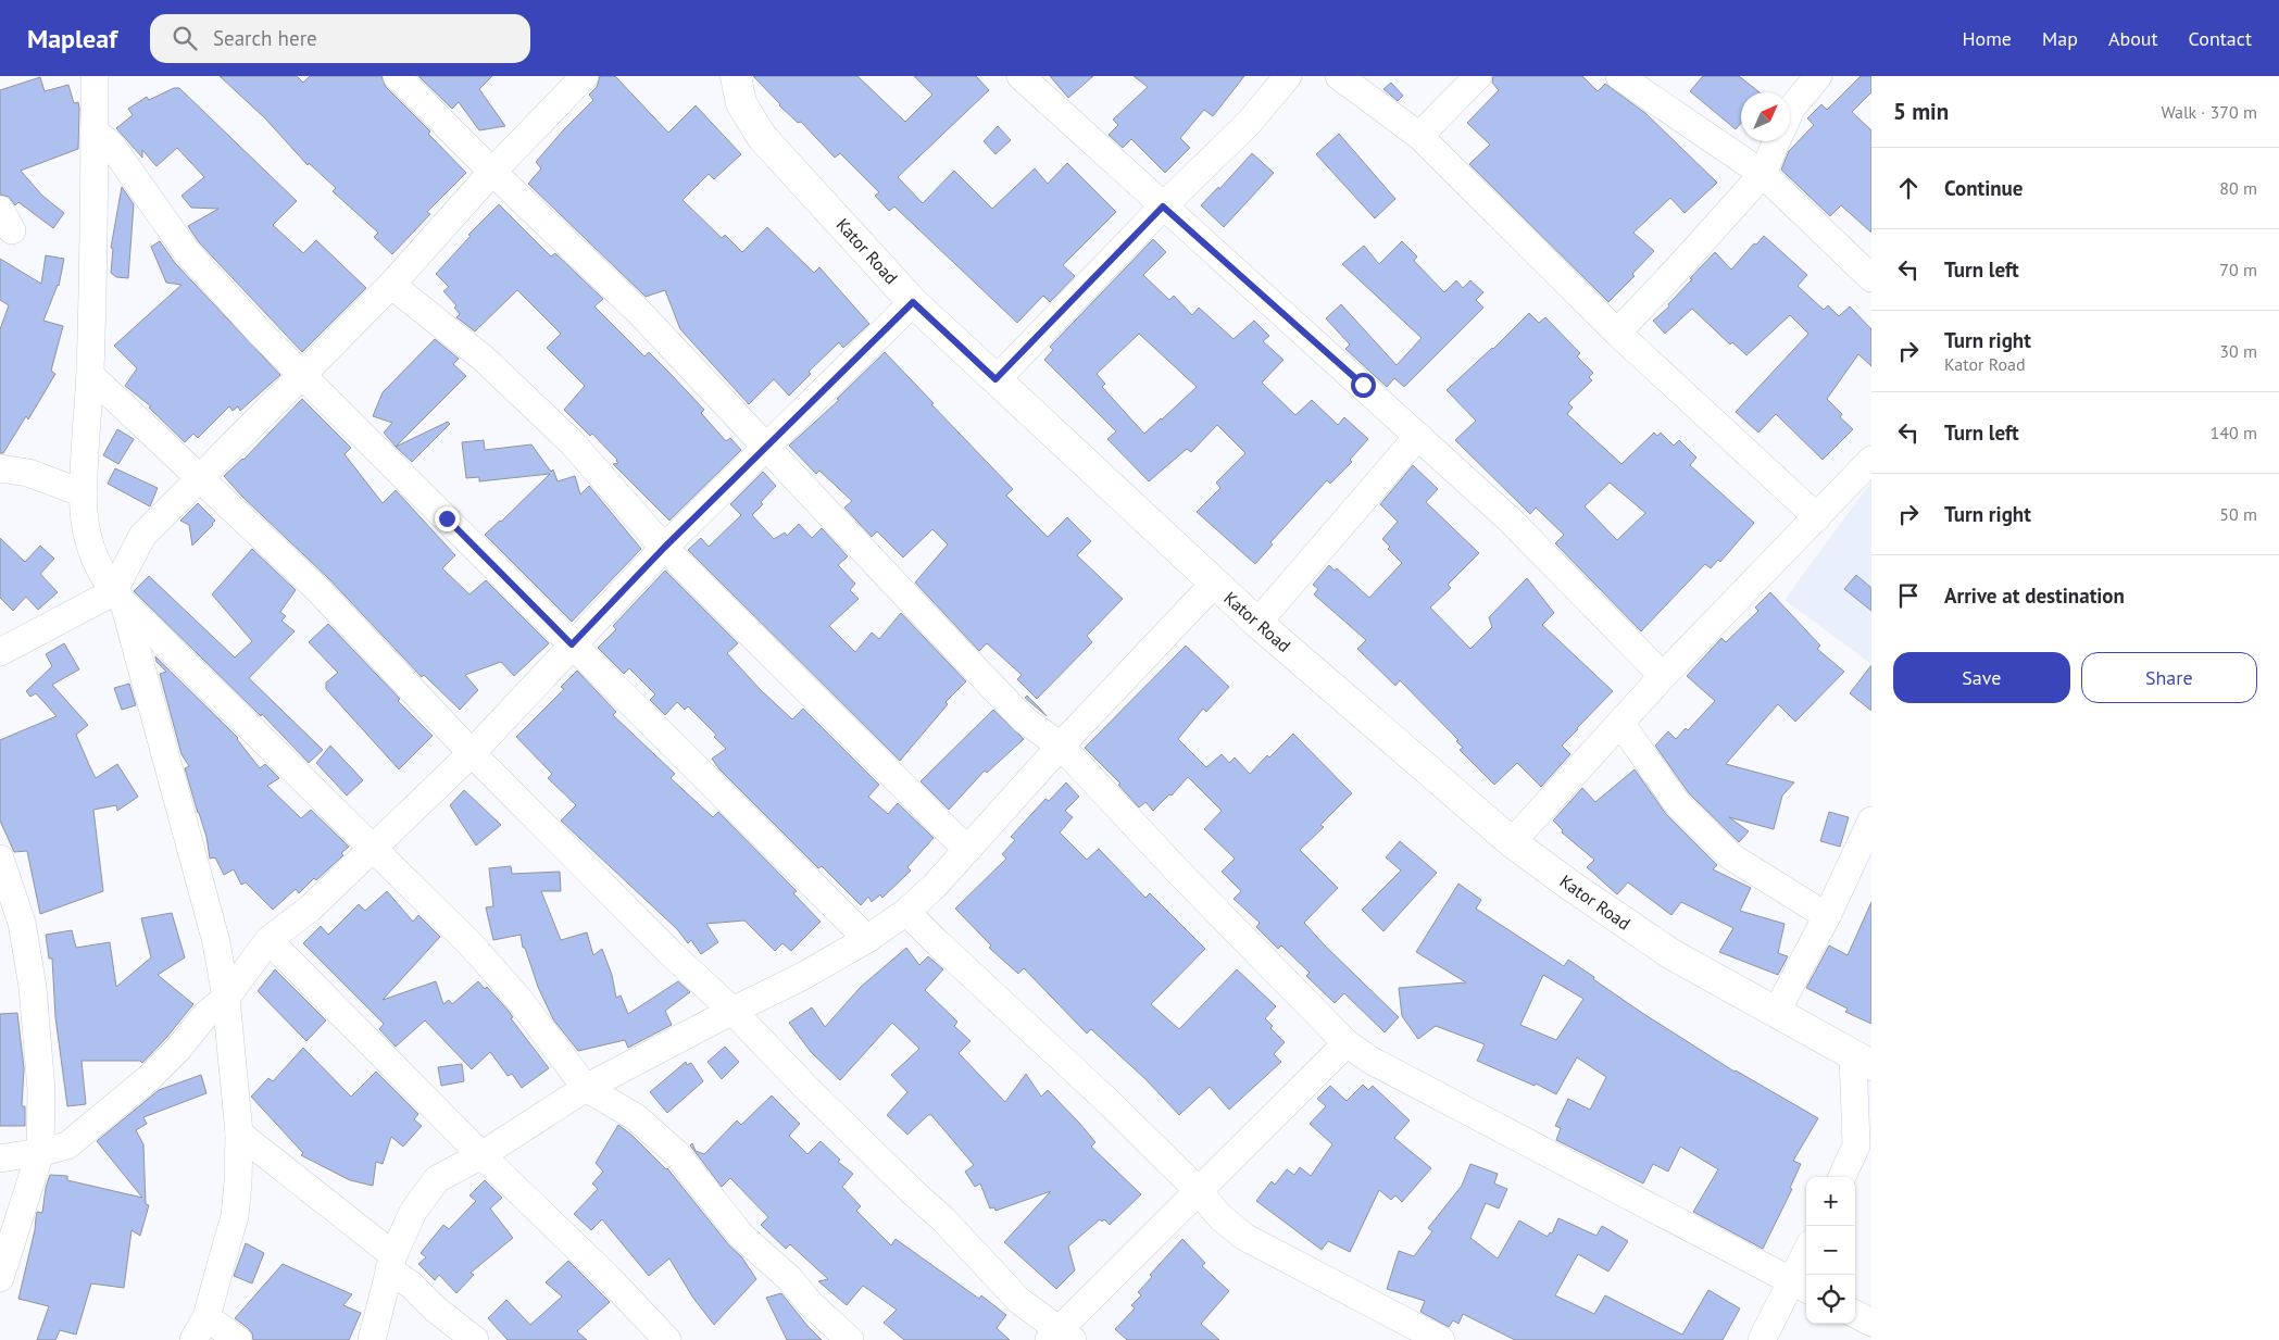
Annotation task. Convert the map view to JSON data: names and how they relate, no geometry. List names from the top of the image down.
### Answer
{
  "streets": {
    "main road": ["Kator Road"]
  },
  "north": "top right",
  "page": {
    "header": "Mapleaf",
    "search": "Search here",
    "nav": [
      "Home",
      "Map",
      "About",
      "Contact"
    ],
    "heading": ["5 min", "Walk · 370 m"],
    "list": [
      ["Continue", "80 m"],
      ["Turn left", "70 m"],
      ["Turn right", "Kator Road", "30 m"],
      ["Turn left", "140 m"],
      ["Turn right", "50 m"],
      "Arrive at destination"
    ],
    "buttons": ["Save", "Share"],
    "map_buttons": ["+", "−"]
  }
}
